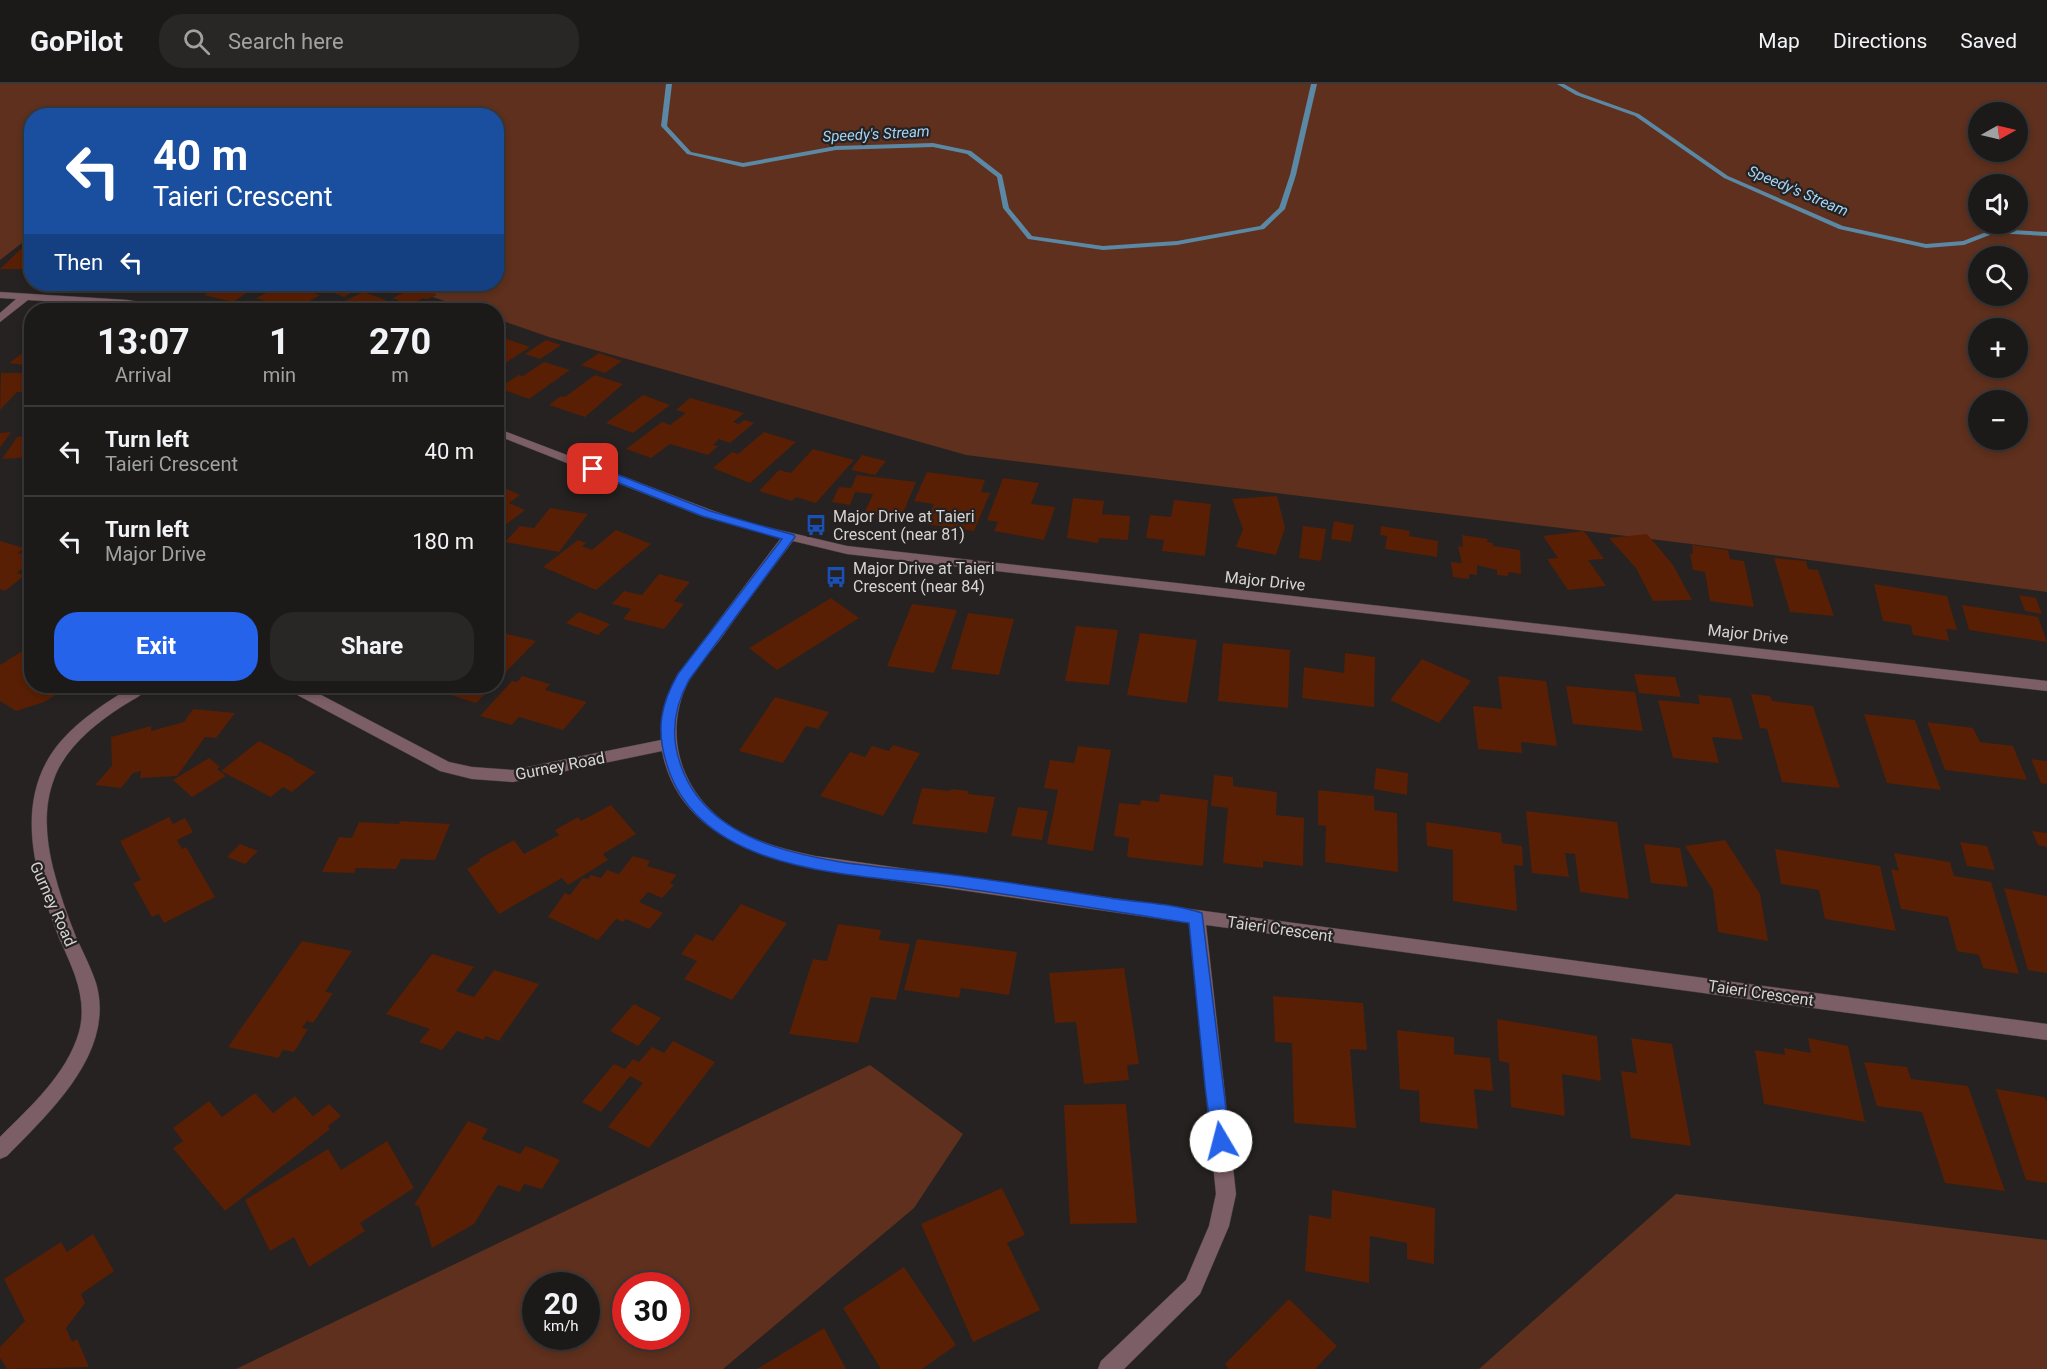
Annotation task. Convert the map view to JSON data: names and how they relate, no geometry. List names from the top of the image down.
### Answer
{
  "streets": {
    "street": ["Major Drive", "Gurney Road", "Taieri Crescent"]
  },
  "crossings": [
    ["Major Drive", "Taieri Crescent"],
    ["Gurney Road", "Taieri Crescent"]
  ],
  "water": ["Speedy's Stream"],
  "places": {
    "bus stop": ["Major Drive at Taieri Crescent (near 81)", "Major Drive at Taieri Crescent (near 84)"]
  },
  "north": "right",
  "page": {
    "header": "GoPilot",
    "search": "Search here",
    "nav": ["Map", "Directions", "Saved"],
    "map_buttons": ["+", "−"],
    "turn": ["40 m", "Taieri Crescent"],
    "then": "Then",
    "eta": [
      "13:07",
      "Arrival",
      "1",
      "min",
      "270",
      "m"
    ],
    "list": [
      {
        "name": "Turn left",
        "note": "Taieri Crescent",
        "value": "40 m"
      },
      {
        "name": "Turn left",
        "note": "Major Drive",
        "value": "180 m"
      }
    ],
    "buttons": ["Exit", "Share"],
    "speed": "20 km/h",
    "limit": "30"
  }
}
